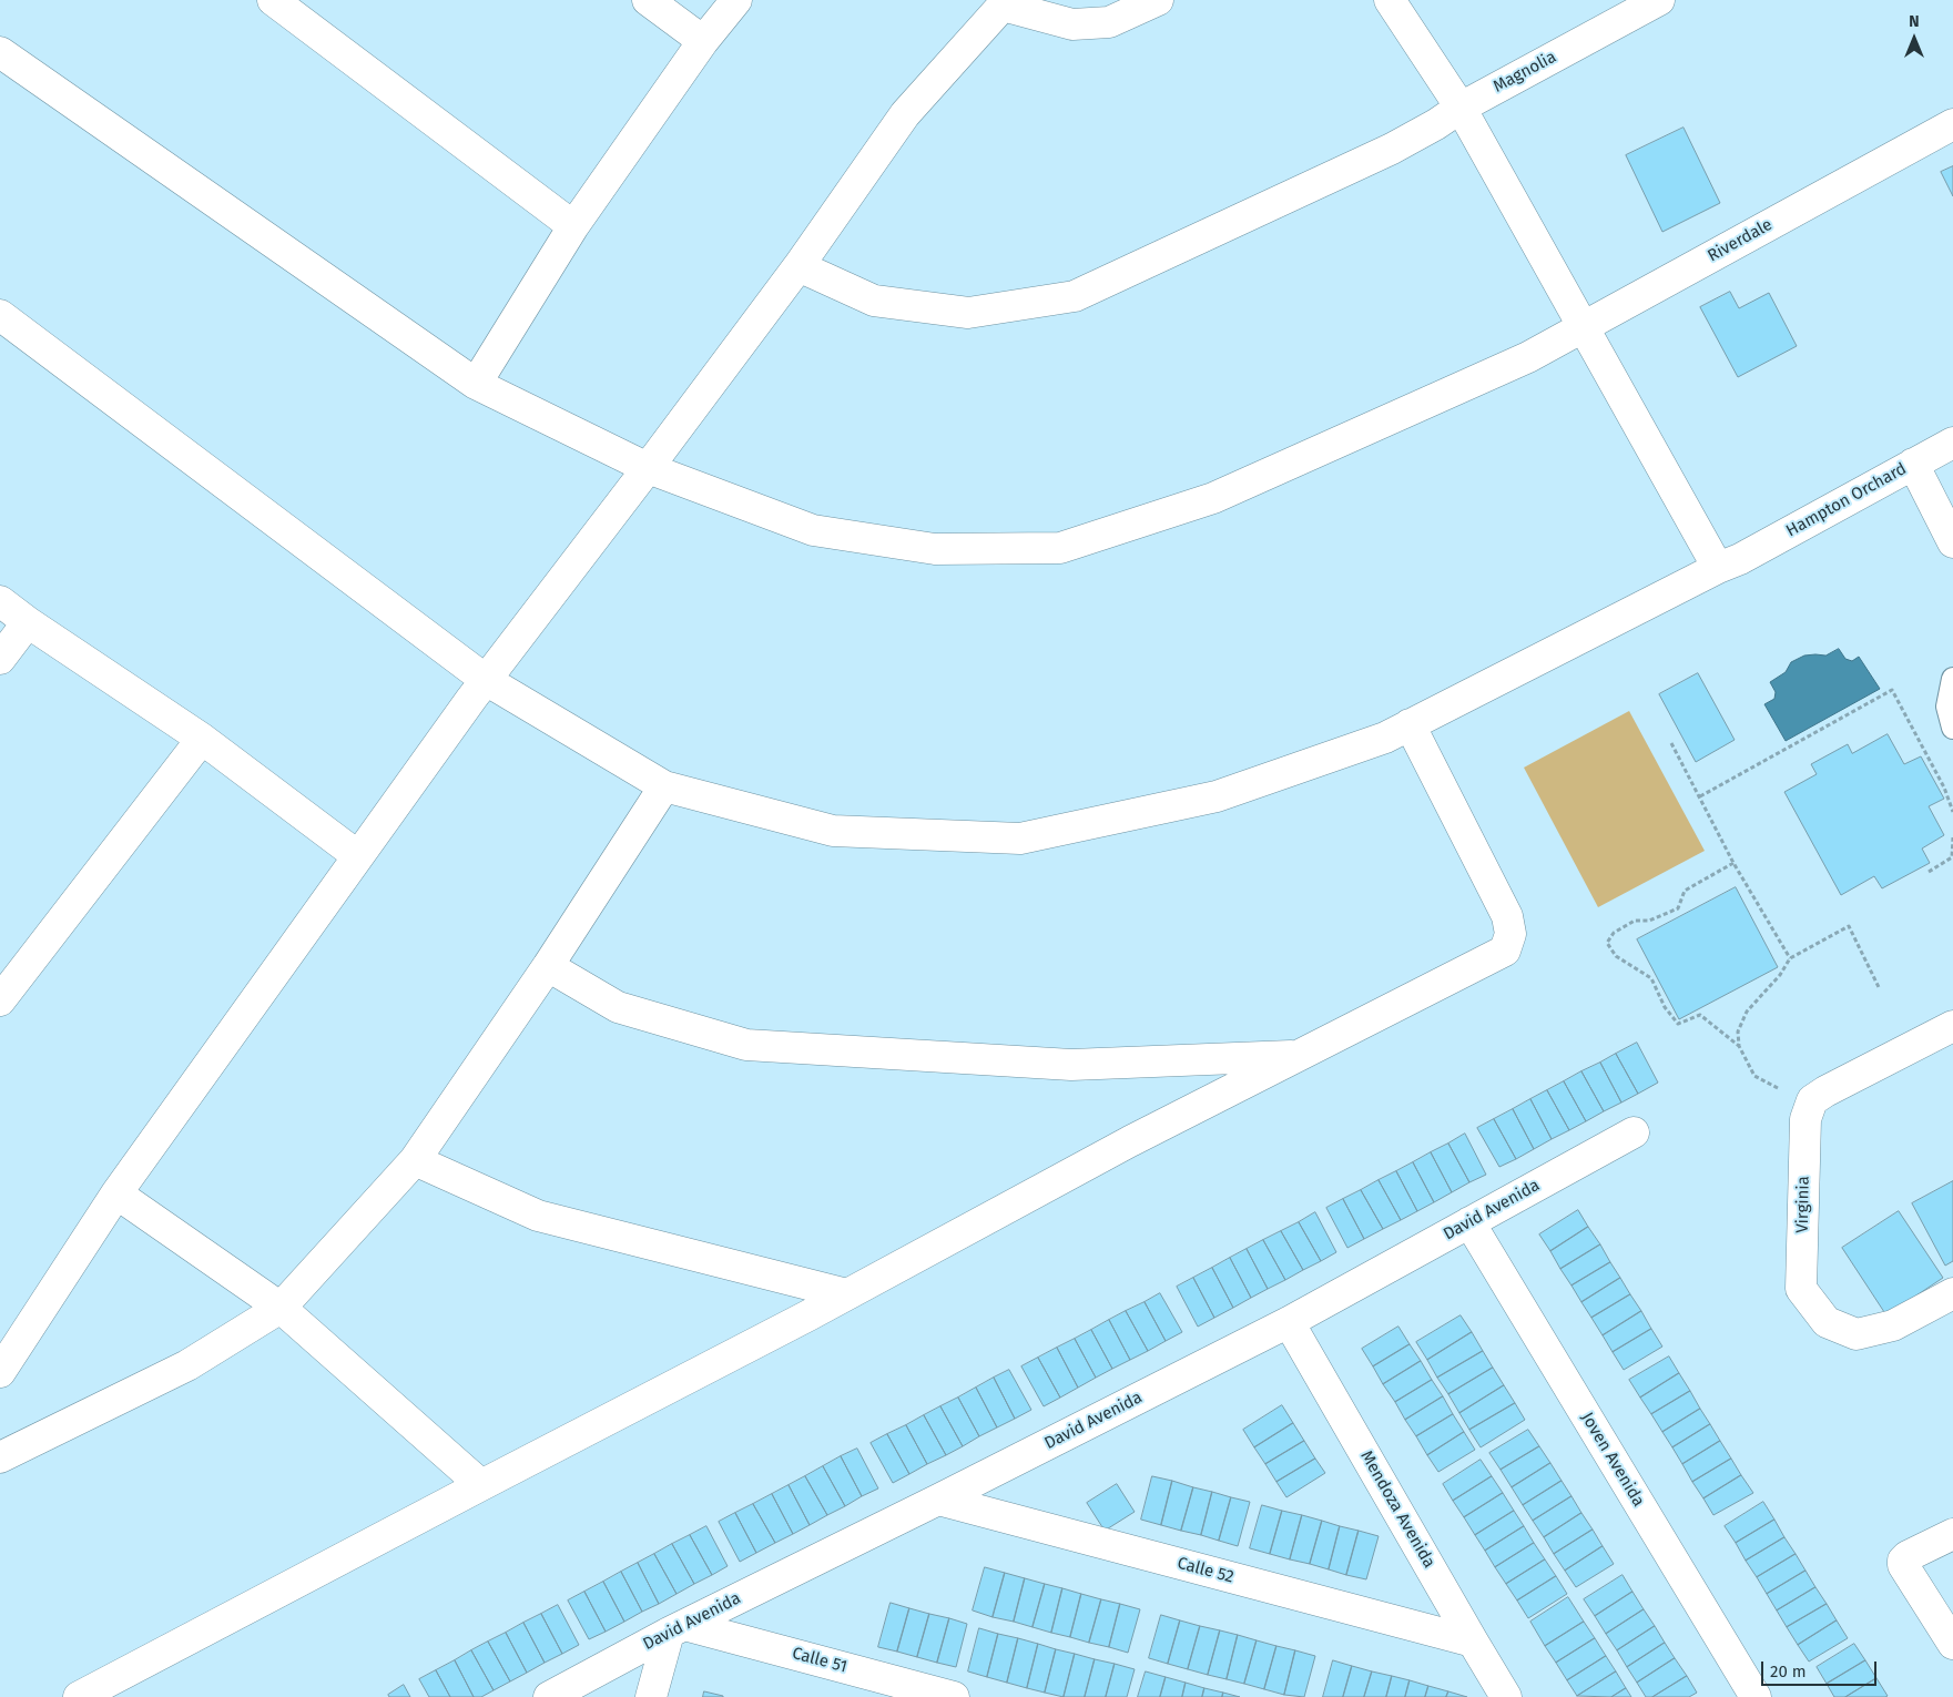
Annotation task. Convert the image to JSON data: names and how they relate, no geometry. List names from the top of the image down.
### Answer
{
  "streets": {
    "street": [
      "Magnolia",
      "Riverdale",
      "Hampton Orchard",
      "Virginia",
      "David Avenida",
      "Joven Avenida",
      "Mendoza Avenida",
      "Calle 52",
      "Calle 51"
    ]
  },
  "crossings": [
    ["David Avenida", "Joven Avenida"],
    ["David Avenida", "Mendoza Avenida"],
    ["David Avenida", "Calle 52"],
    ["David Avenida", "Calle 51"],
    ["Mendoza Avenida", "Calle 52"]
  ],
  "scale_bar": "20 m",
  "north": "top"
}
